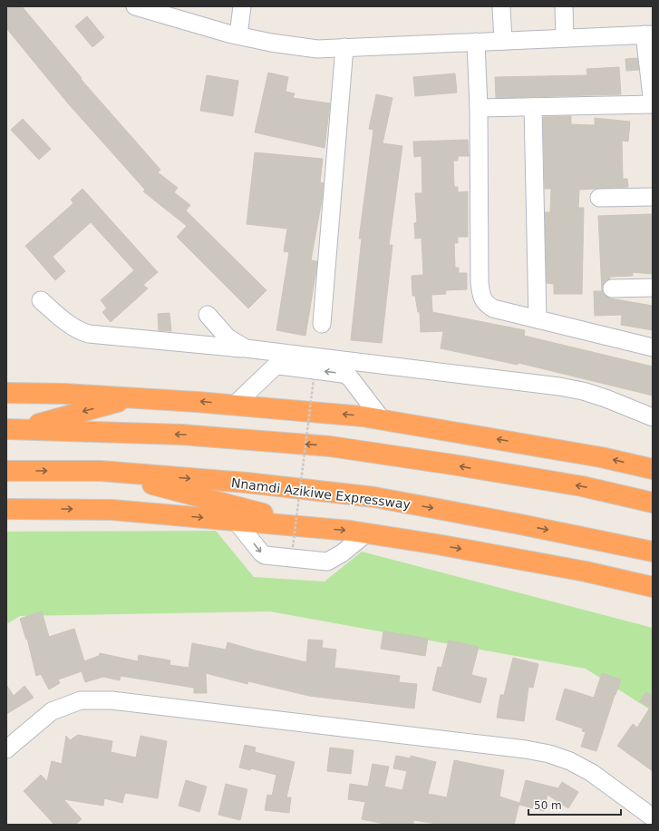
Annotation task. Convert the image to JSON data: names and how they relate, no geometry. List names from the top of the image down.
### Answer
{
  "streets": {
    "highway": ["Nnamdi Azikiwe Expressway"]
  },
  "scale_bar": "50 m"
}
